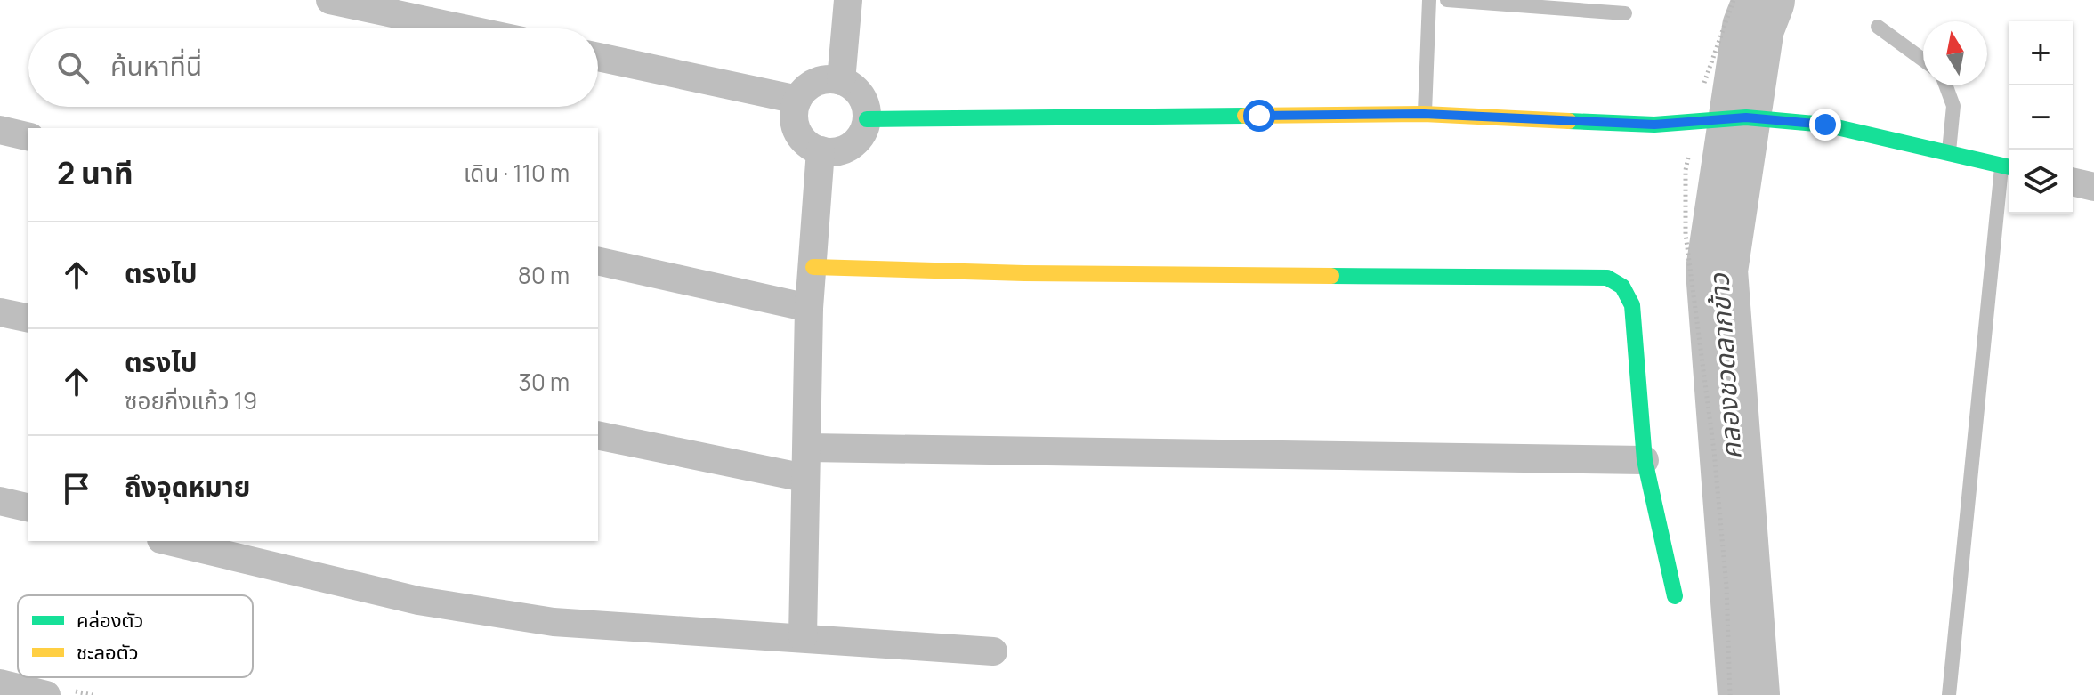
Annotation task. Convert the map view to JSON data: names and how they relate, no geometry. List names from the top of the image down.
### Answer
{
  "water": ["คลองชวดลากข้าว"],
  "legend": ["คล่องตัว", "ชะลอตัว"],
  "north": "top",
  "page": {
    "map_buttons": ["+", "−"],
    "search": "ค้นหาที่นี่",
    "heading": ["2 นาที", "เดิน · 110 m"],
    "list": [
      ["ตรงไป", "80 m"],
      ["ตรงไป", "ซอยกิ่งแก้ว 19", "30 m"],
      "ถึงจุดหมาย"
    ]
  }
}
